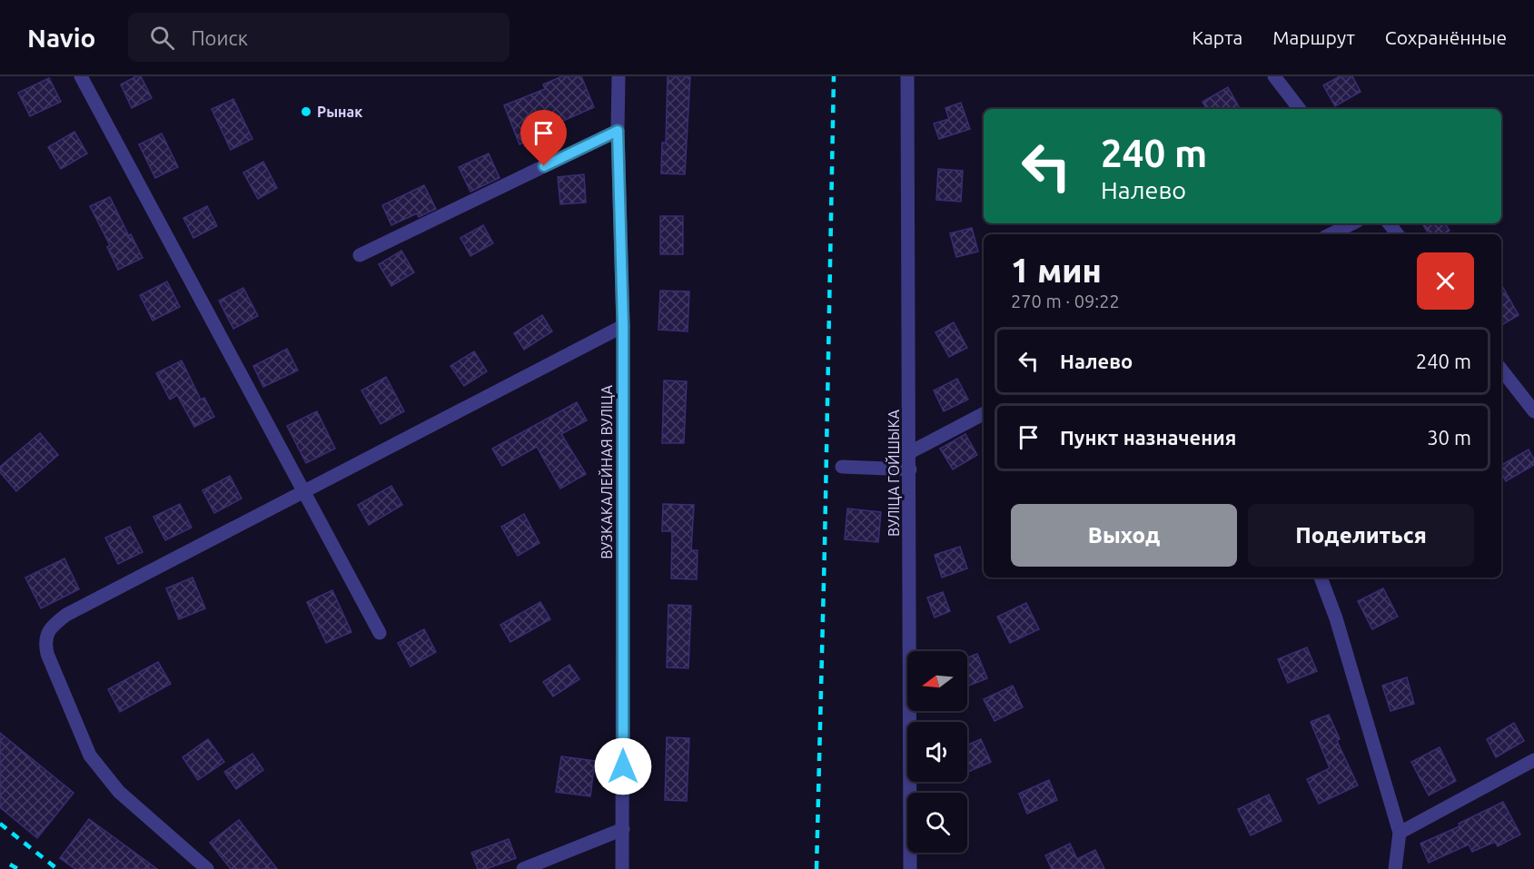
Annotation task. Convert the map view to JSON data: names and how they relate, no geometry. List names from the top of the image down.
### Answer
{
  "streets": {
    "street": ["ВУЗКАКАЛЕЙНАЯ ВУЛІЦА", "ВУЛІЦА ГОЙШЫКА"]
  },
  "places": ["Рынак"],
  "north": "left",
  "page": {
    "header": "Navio",
    "search": "Поиск",
    "nav": ["Карта", "Маршрут", "Сохранённые"],
    "turn": ["240 m", "Налево"],
    "heading": ["1 мин", "270 m · 09:22"],
    "list": [
      {
        "name": "Налево",
        "value": "240 m"
      },
      {
        "name": "Пункт назначения",
        "value": "30 m"
      }
    ],
    "buttons": ["Выход", "Поделиться"]
  }
}
